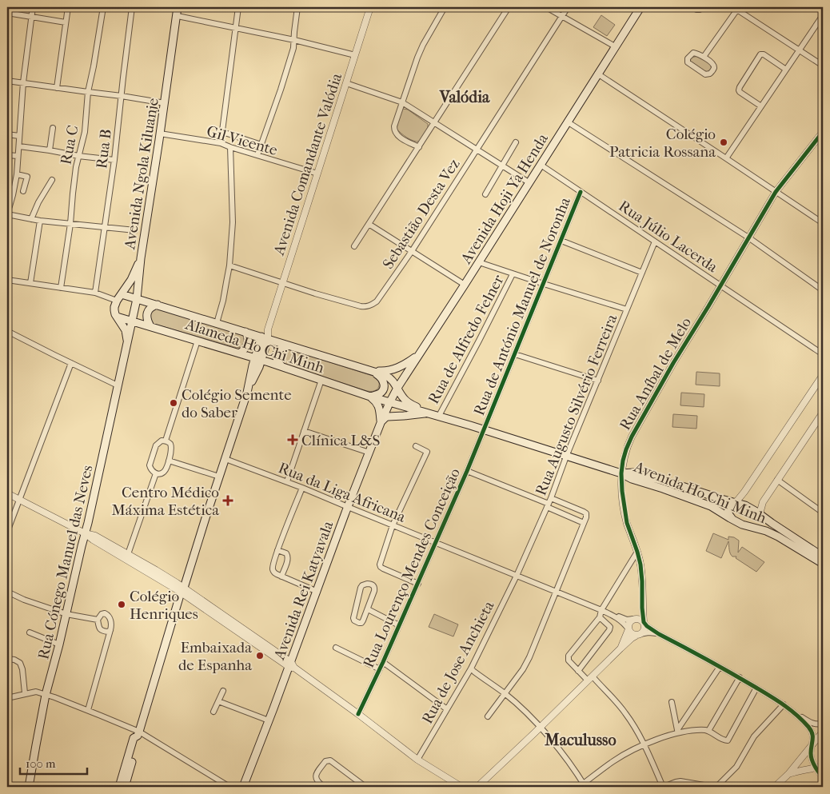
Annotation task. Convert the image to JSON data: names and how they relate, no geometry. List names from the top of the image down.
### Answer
{
  "streets": {
    "main road": [
      "Avenida Comandante Valódia",
      "Avenida Ngola Kiluanje",
      "Avenida Hoji Ya Henda",
      "Alameda Ho Chi Minh",
      "Avenida Ho Chi Minh",
      "Rua Cónego Manuel das Neves",
      "Avenida Rei Katyavala"
    ],
    "street": [
      "Gil Vicente",
      "Rua C",
      "Rua B",
      "Sebastião Desta Vez",
      "Rua Júlio Lacerda",
      "Rua de António Manuel de Noronha",
      "Rua de Alfredo Felner",
      "Rua Aníbal de Melo",
      "Rua Augusto Silvério Ferreira",
      "Rua da Liga Africana",
      "Rua Lourenço Mendes Conceição",
      "Rua de Jose Anchieta"
    ]
  },
  "crossings": [
    ["Gil Vicente", "Avenida Comandante Valódia"],
    ["Gil Vicente", "Avenida Ngola Kiluanje"],
    ["Avenida Comandante Valódia", "Sebastião Desta Vez"],
    ["Avenida Comandante Valódia", "Alameda Ho Chi Minh"],
    ["Avenida Comandante Valódia", "Rua da Liga Africana"],
    ["Avenida Ngola Kiluanje", "Alameda Ho Chi Minh"],
    ["Avenida Ngola Kiluanje", "Rua Cónego Manuel das Neves"],
    ["Avenida Hoji Ya Henda", "Rua Júlio Lacerda"],
    ["Avenida Hoji Ya Henda", "Alameda Ho Chi Minh"],
    ["Avenida Hoji Ya Henda", "Avenida Rei Katyavala"],
    ["Rua Júlio Lacerda", "Rua de António Manuel de Noronha"],
    ["Rua Júlio Lacerda", "Rua Aníbal de Melo"],
    ["Rua Júlio Lacerda", "Rua Augusto Silvério Ferreira"],
    ["Rua de António Manuel de Noronha", "Rua Lourenço Mendes Conceição"],
    ["Alameda Ho Chi Minh", "Avenida Rei Katyavala"],
    ["Rua Aníbal de Melo", "Avenida Ho Chi Minh"],
    ["Rua Augusto Silvério Ferreira", "Rua da Liga Africana"],
    ["Rua Augusto Silvério Ferreira", "Rua de Jose Anchieta"],
    ["Rua da Liga Africana", "Rua Lourenço Mendes Conceição"],
    ["Rua da Liga Africana", "Avenida Rei Katyavala"],
    ["Rua da Liga Africana", "Rua de Jose Anchieta"]
  ],
  "districts": ["Valódia", "Maculusso"],
  "places": {
    "other": [
      "Colégio Patricia Rossana",
      "Colégio Semente do Saber",
      "Colégio Henriques",
      "Embaixada de Espanha"
    ],
    "health": ["Clínica L&S", "Centro Médico Máxima Estética"]
  },
  "scale_bar": "100 m"
}
